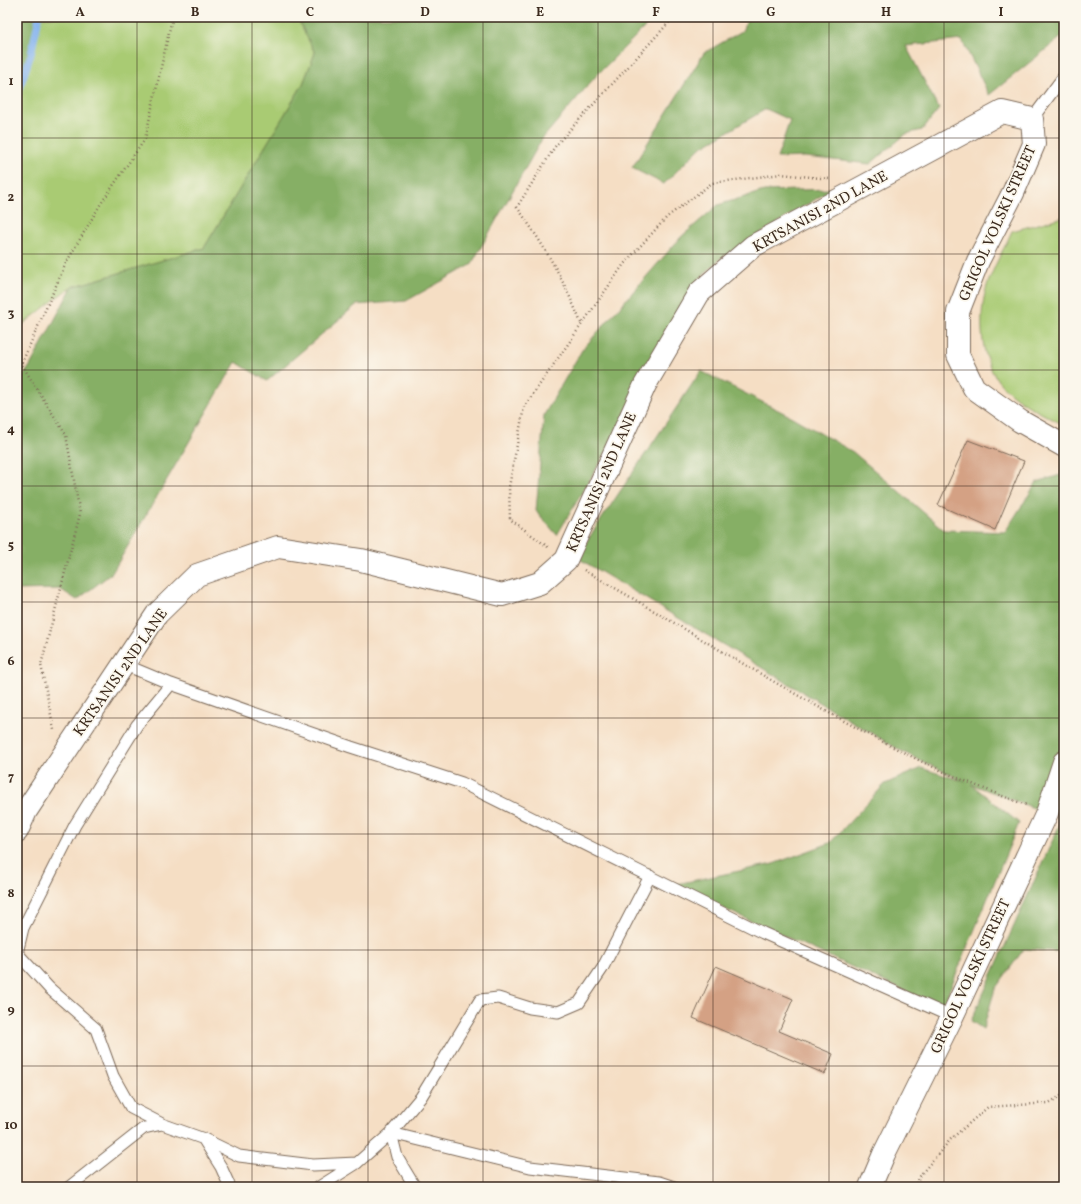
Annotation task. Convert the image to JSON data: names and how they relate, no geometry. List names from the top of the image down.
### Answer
{
  "streets": {
    "street": ["KRTSANISI 2ND LANE", "GRIGOL VOLSKI STREET"]
  },
  "crossings": [
    ["KRTSANISI 2ND LANE", "GRIGOL VOLSKI STREET"]
  ],
  "grid": {
    "columns": [
      "A",
      "B",
      "C",
      "D",
      "E",
      "F",
      "G",
      "H",
      "I"
    ],
    "rows": [
      "1",
      "2",
      "3",
      "4",
      "5",
      "6",
      "7",
      "8",
      "9",
      "10"
    ]
  }
}
